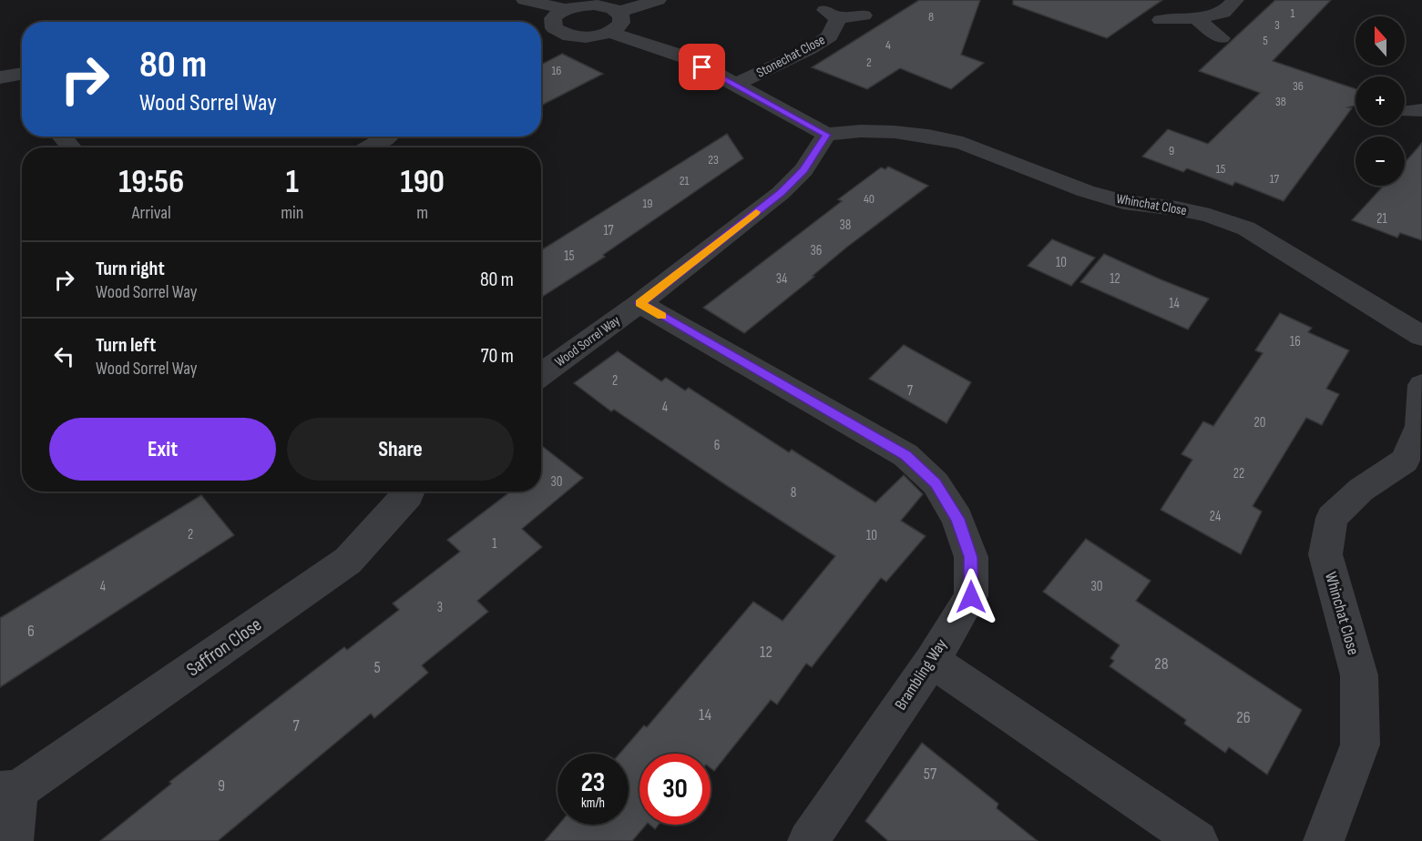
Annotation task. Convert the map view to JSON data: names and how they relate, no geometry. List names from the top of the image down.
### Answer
{
  "streets": {
    "street": [
      "Stonechat Close",
      "Whinchat Close",
      "Wood Sorrel Way",
      "Saffron Close",
      "Brambling Way"
    ]
  },
  "crossings": [
    ["Whinchat Close", "Wood Sorrel Way"],
    ["Wood Sorrel Way", "Brambling Way"]
  ],
  "house_numbers": [
    "1",
    "8",
    "3",
    "5",
    "4",
    "2",
    "16",
    "36",
    "38",
    "9",
    "23",
    "15",
    "17",
    "21",
    "40",
    "19",
    "21",
    "38",
    "17",
    "36",
    "15",
    "10",
    "34",
    "12",
    "14",
    "16",
    "2",
    "7",
    "4",
    "20",
    "6",
    "22",
    "30",
    "8",
    "24",
    "2",
    "10",
    "1",
    "4",
    "30",
    "3",
    "6",
    "12",
    "28",
    "5",
    "14",
    "26",
    "7",
    "57",
    "9"
  ],
  "north": "top",
  "page": {
    "map_buttons": ["+", "−"],
    "turn": ["80 m", "Wood Sorrel Way"],
    "eta": [
      "19:56",
      "Arrival",
      "1",
      "min",
      "190",
      "m"
    ],
    "list": [
      {
        "name": "Turn right",
        "note": "Wood Sorrel Way",
        "value": "80 m"
      },
      {
        "name": "Turn left",
        "note": "Wood Sorrel Way",
        "value": "70 m"
      }
    ],
    "buttons": ["Exit", "Share"],
    "speed": "23 km/h",
    "limit": "30"
  }
}
